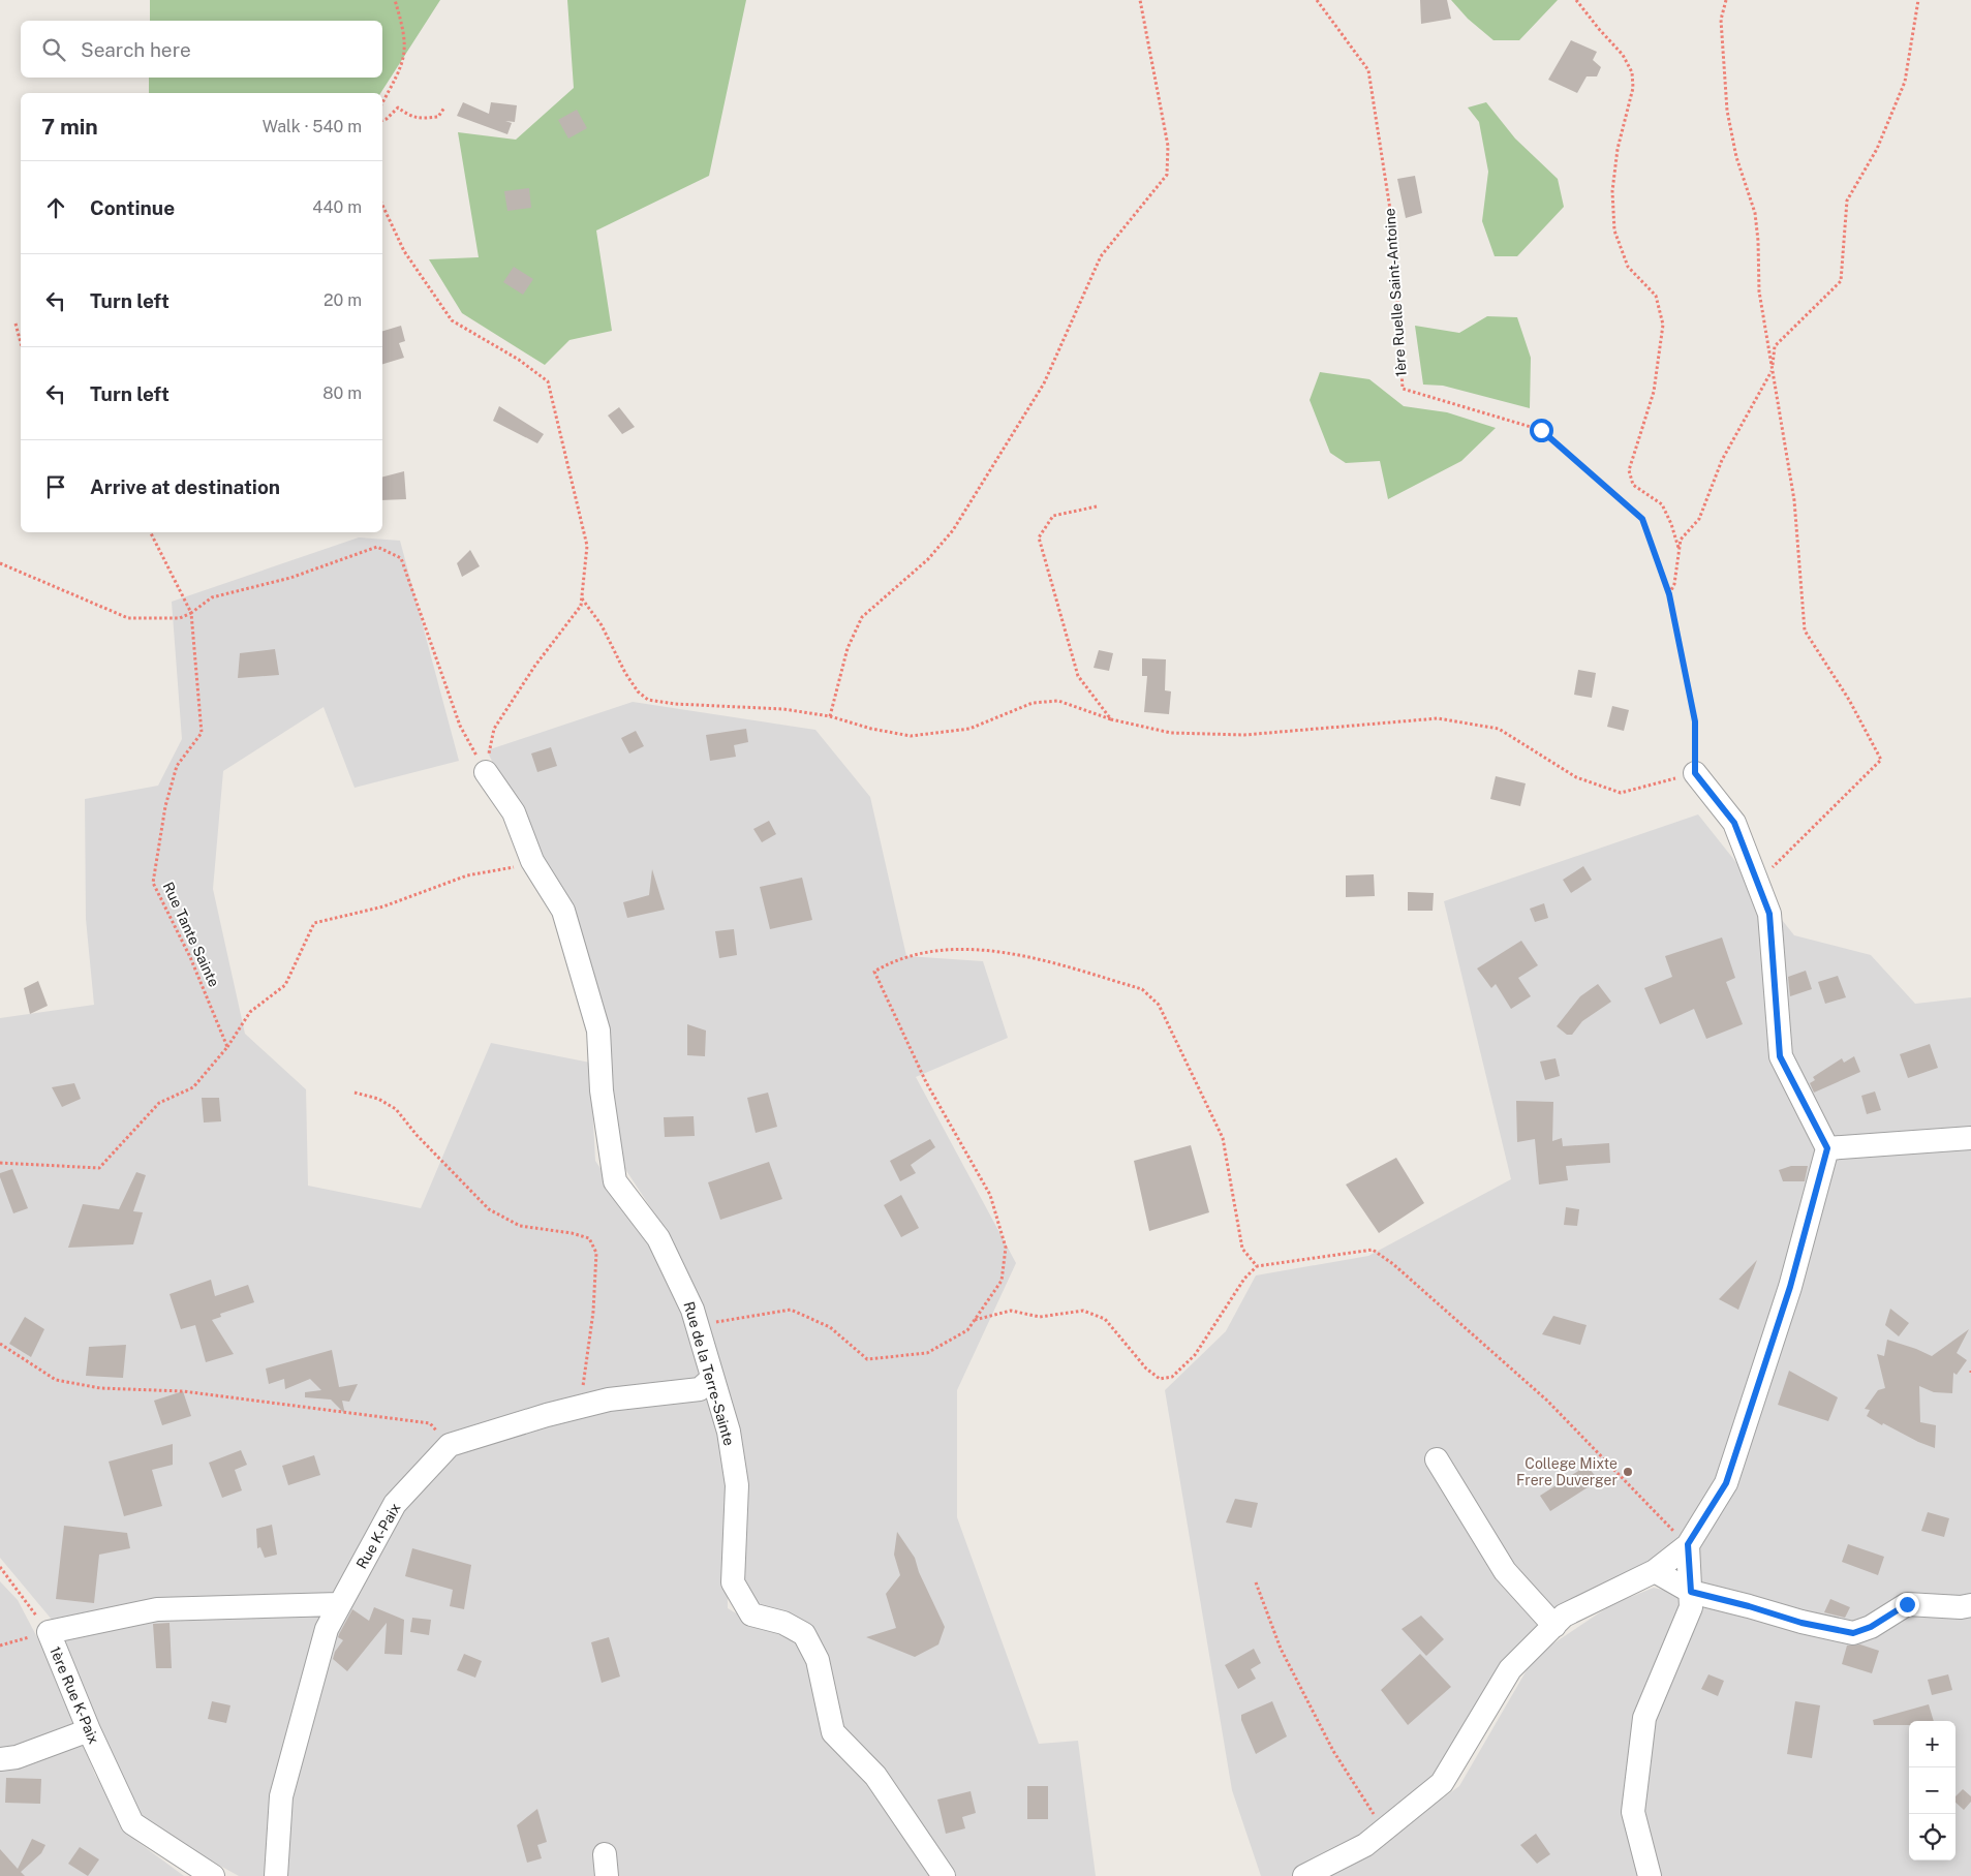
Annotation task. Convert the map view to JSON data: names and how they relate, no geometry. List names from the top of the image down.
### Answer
{
  "streets": {
    "street": ["Rue de la Terre-Sainte", "Rue K-Paix", "1ère Rue K-Paix"],
    "path": ["1ère Ruelle Saint-Antoine", "Rue Tante Sainte"]
  },
  "crossings": [
    ["Rue K-Paix", "1ère Rue K-Paix"]
  ],
  "places": ["College Mixte Frere Duverger"],
  "page": {
    "search": "Search here",
    "heading": ["7 min", "Walk · 540 m"],
    "list": [
      ["Continue", "440 m"],
      ["Turn left", "20 m"],
      ["Turn left", "80 m"],
      "Arrive at destination"
    ],
    "map_buttons": ["+", "−"]
  }
}
